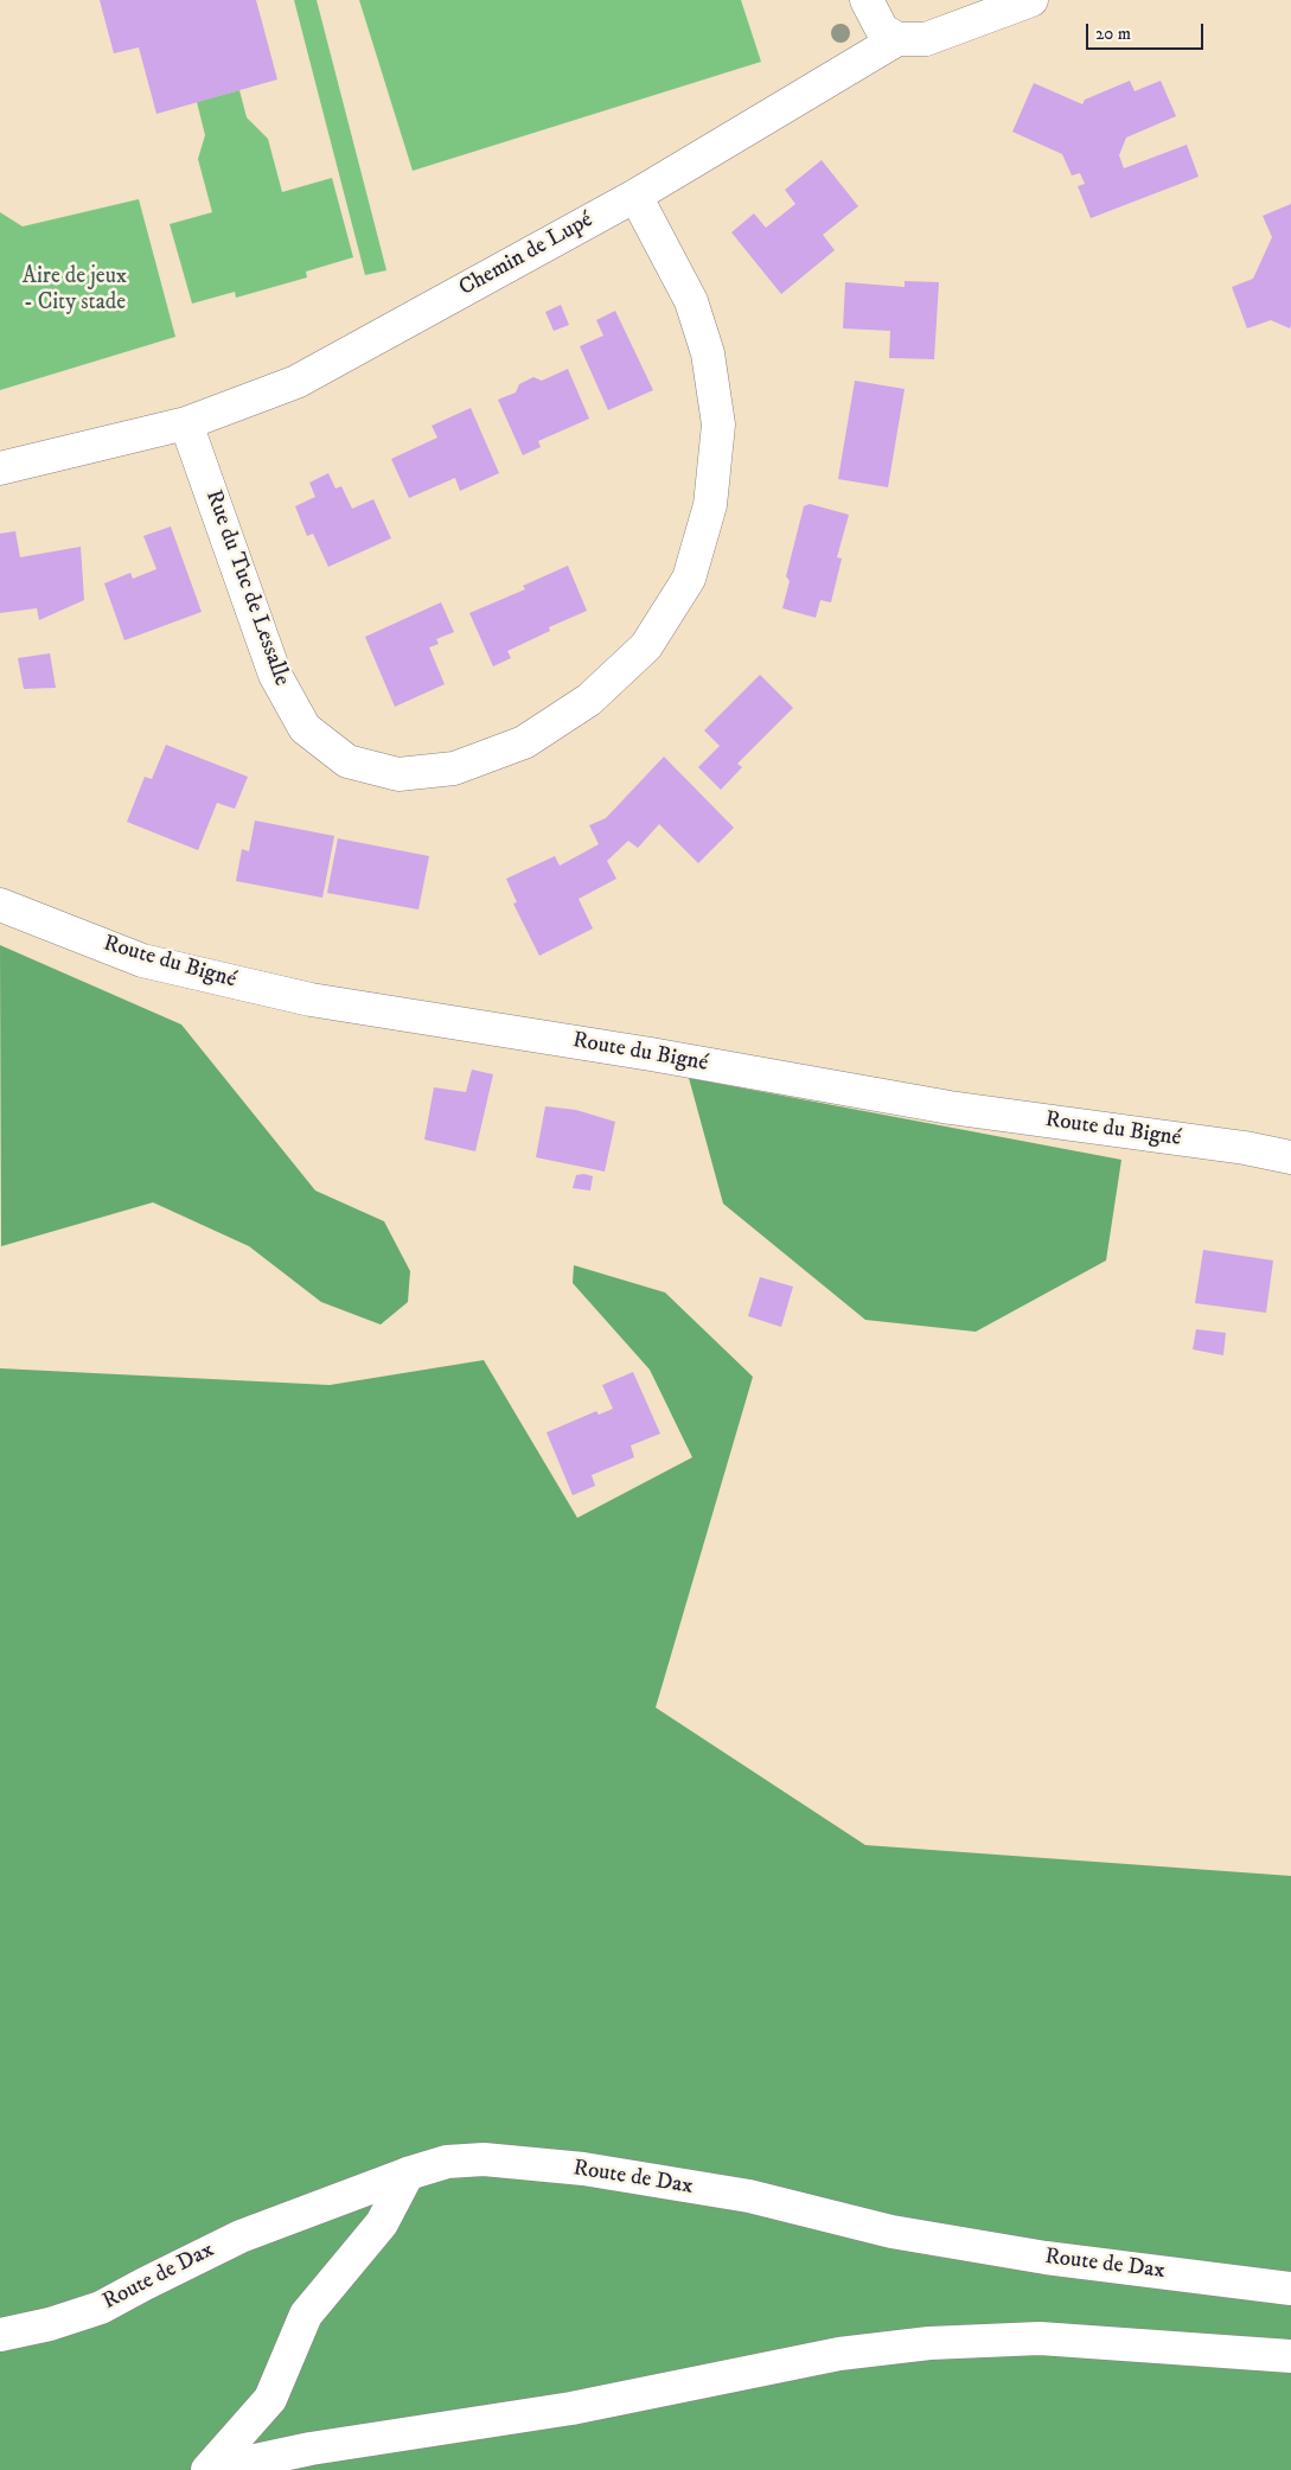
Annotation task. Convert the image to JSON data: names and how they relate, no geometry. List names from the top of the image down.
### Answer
{
  "streets": {
    "street": [
      "Chemin de Lupé",
      "Rue du Tuc de Lessalle",
      "Route du Bigné",
      "Route de Dax"
    ]
  },
  "crossings": [
    ["Chemin de Lupé", "Rue du Tuc de Lessalle"]
  ],
  "parks": ["Aire de jeux - City stade"],
  "scale_bar": "20 m"
}
